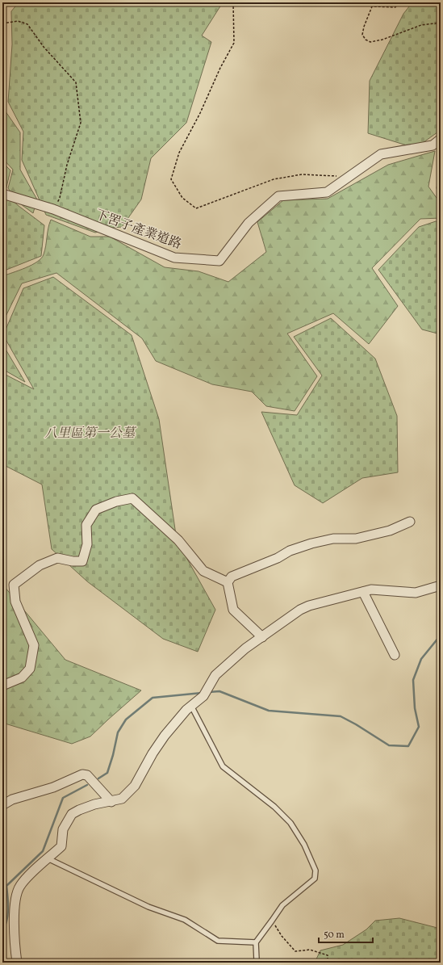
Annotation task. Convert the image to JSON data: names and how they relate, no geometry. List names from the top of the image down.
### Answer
{
  "streets": {
    "street": ["下罟子產業道路"]
  },
  "parks": ["八里區第一公墓"],
  "scale_bar": "50 m"
}
